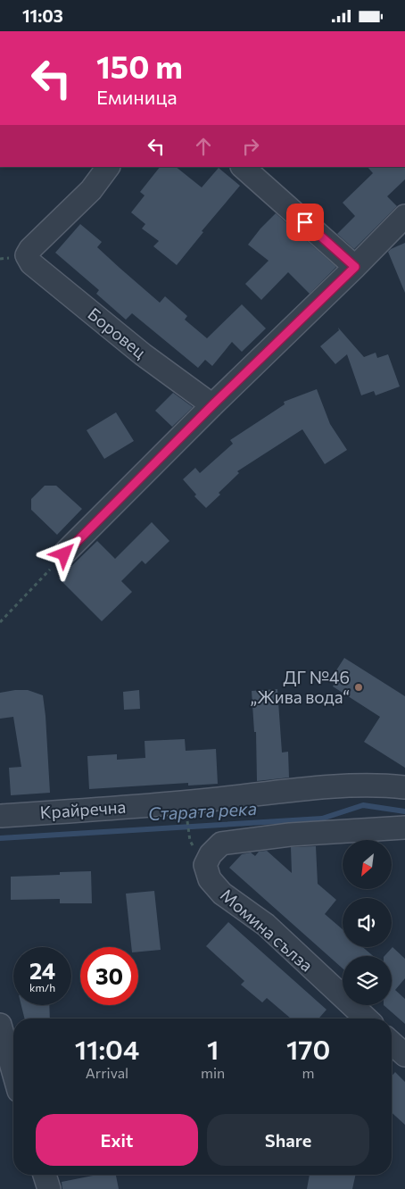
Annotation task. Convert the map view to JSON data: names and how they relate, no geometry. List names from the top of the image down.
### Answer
{
  "streets": {
    "street": ["Боровец", "Крайречна", "Момина сълза"]
  },
  "water": ["Старата река"],
  "places": ["ДГ №46 „Жива вода“"],
  "north": "bottom left",
  "page": {
    "status": "11:03",
    "turn": ["150 m", "Еминица"],
    "speed": "24 km/h",
    "limit": "30",
    "eta": [
      "11:04",
      "Arrival",
      "1",
      "min",
      "170",
      "m"
    ],
    "buttons": ["Exit", "Share"]
  }
}
